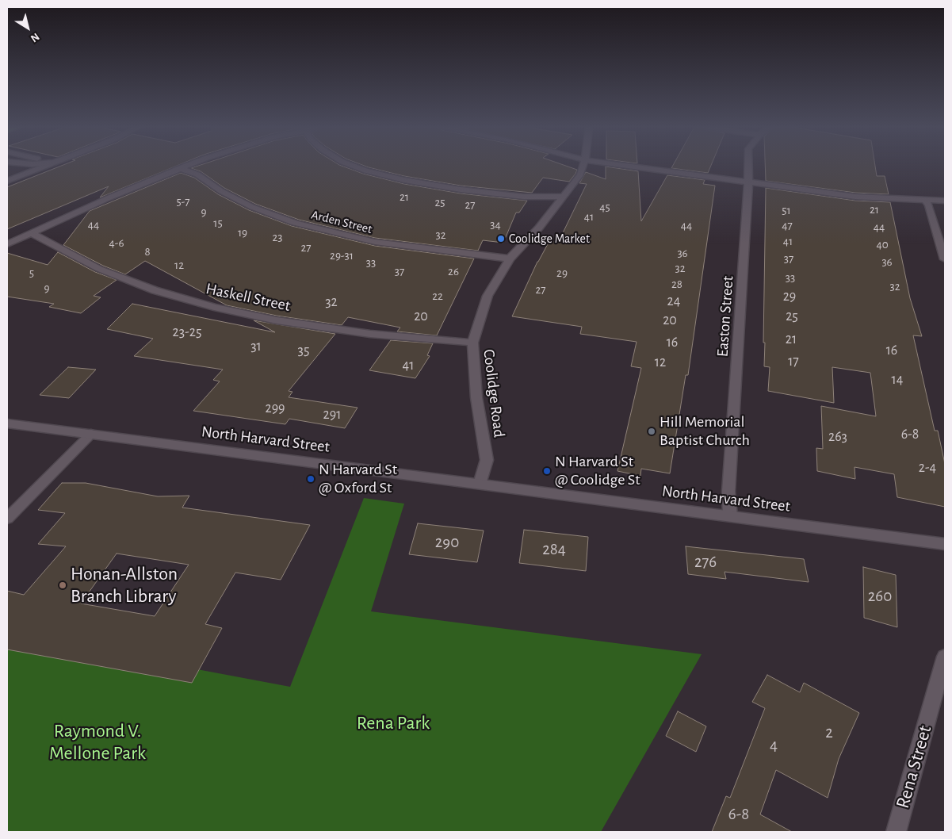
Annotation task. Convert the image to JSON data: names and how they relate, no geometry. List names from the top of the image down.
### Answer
{
  "streets": {
    "street": [
      "Arden Street",
      "Haskell Street",
      "Easton Street",
      "Coolidge Road",
      "North Harvard Street",
      "Rena Street"
    ]
  },
  "crossings": [
    ["Arden Street", "Coolidge Road"],
    ["Haskell Street", "Coolidge Road"],
    ["Easton Street", "North Harvard Street"],
    ["Coolidge Road", "North Harvard Street"]
  ],
  "parks": ["Rena Park", "Raymond V. Mellone Park"],
  "places": [
    "Coolidge Market",
    "Hill Memorial Baptist Church",
    "N Harvard St @ Coolidge St",
    "N Harvard St @ Oxford St",
    "Honan-Allston Branch Library"
  ],
  "house_numbers": [
    "21",
    "5-7",
    "25",
    "27",
    "45",
    "21",
    "51",
    "9",
    "41",
    "15",
    "44",
    "34",
    "44",
    "47",
    "44",
    "19",
    "32",
    "23",
    "41",
    "4-6",
    "40",
    "27",
    "8",
    "36",
    "29-31",
    "37",
    "36",
    "33",
    "12",
    "32",
    "37",
    "26",
    "5",
    "29",
    "33",
    "28",
    "32",
    "9",
    "27",
    "22",
    "29",
    "24",
    "32",
    "20",
    "25",
    "20",
    "23-25",
    "21",
    "16",
    "31",
    "35",
    "16",
    "17",
    "12",
    "41",
    "14",
    "299",
    "291",
    "6-8",
    "263",
    "2-4",
    "290",
    "284",
    "276",
    "260",
    "2",
    "4",
    "6-8"
  ],
  "north": "bottom right"
}
